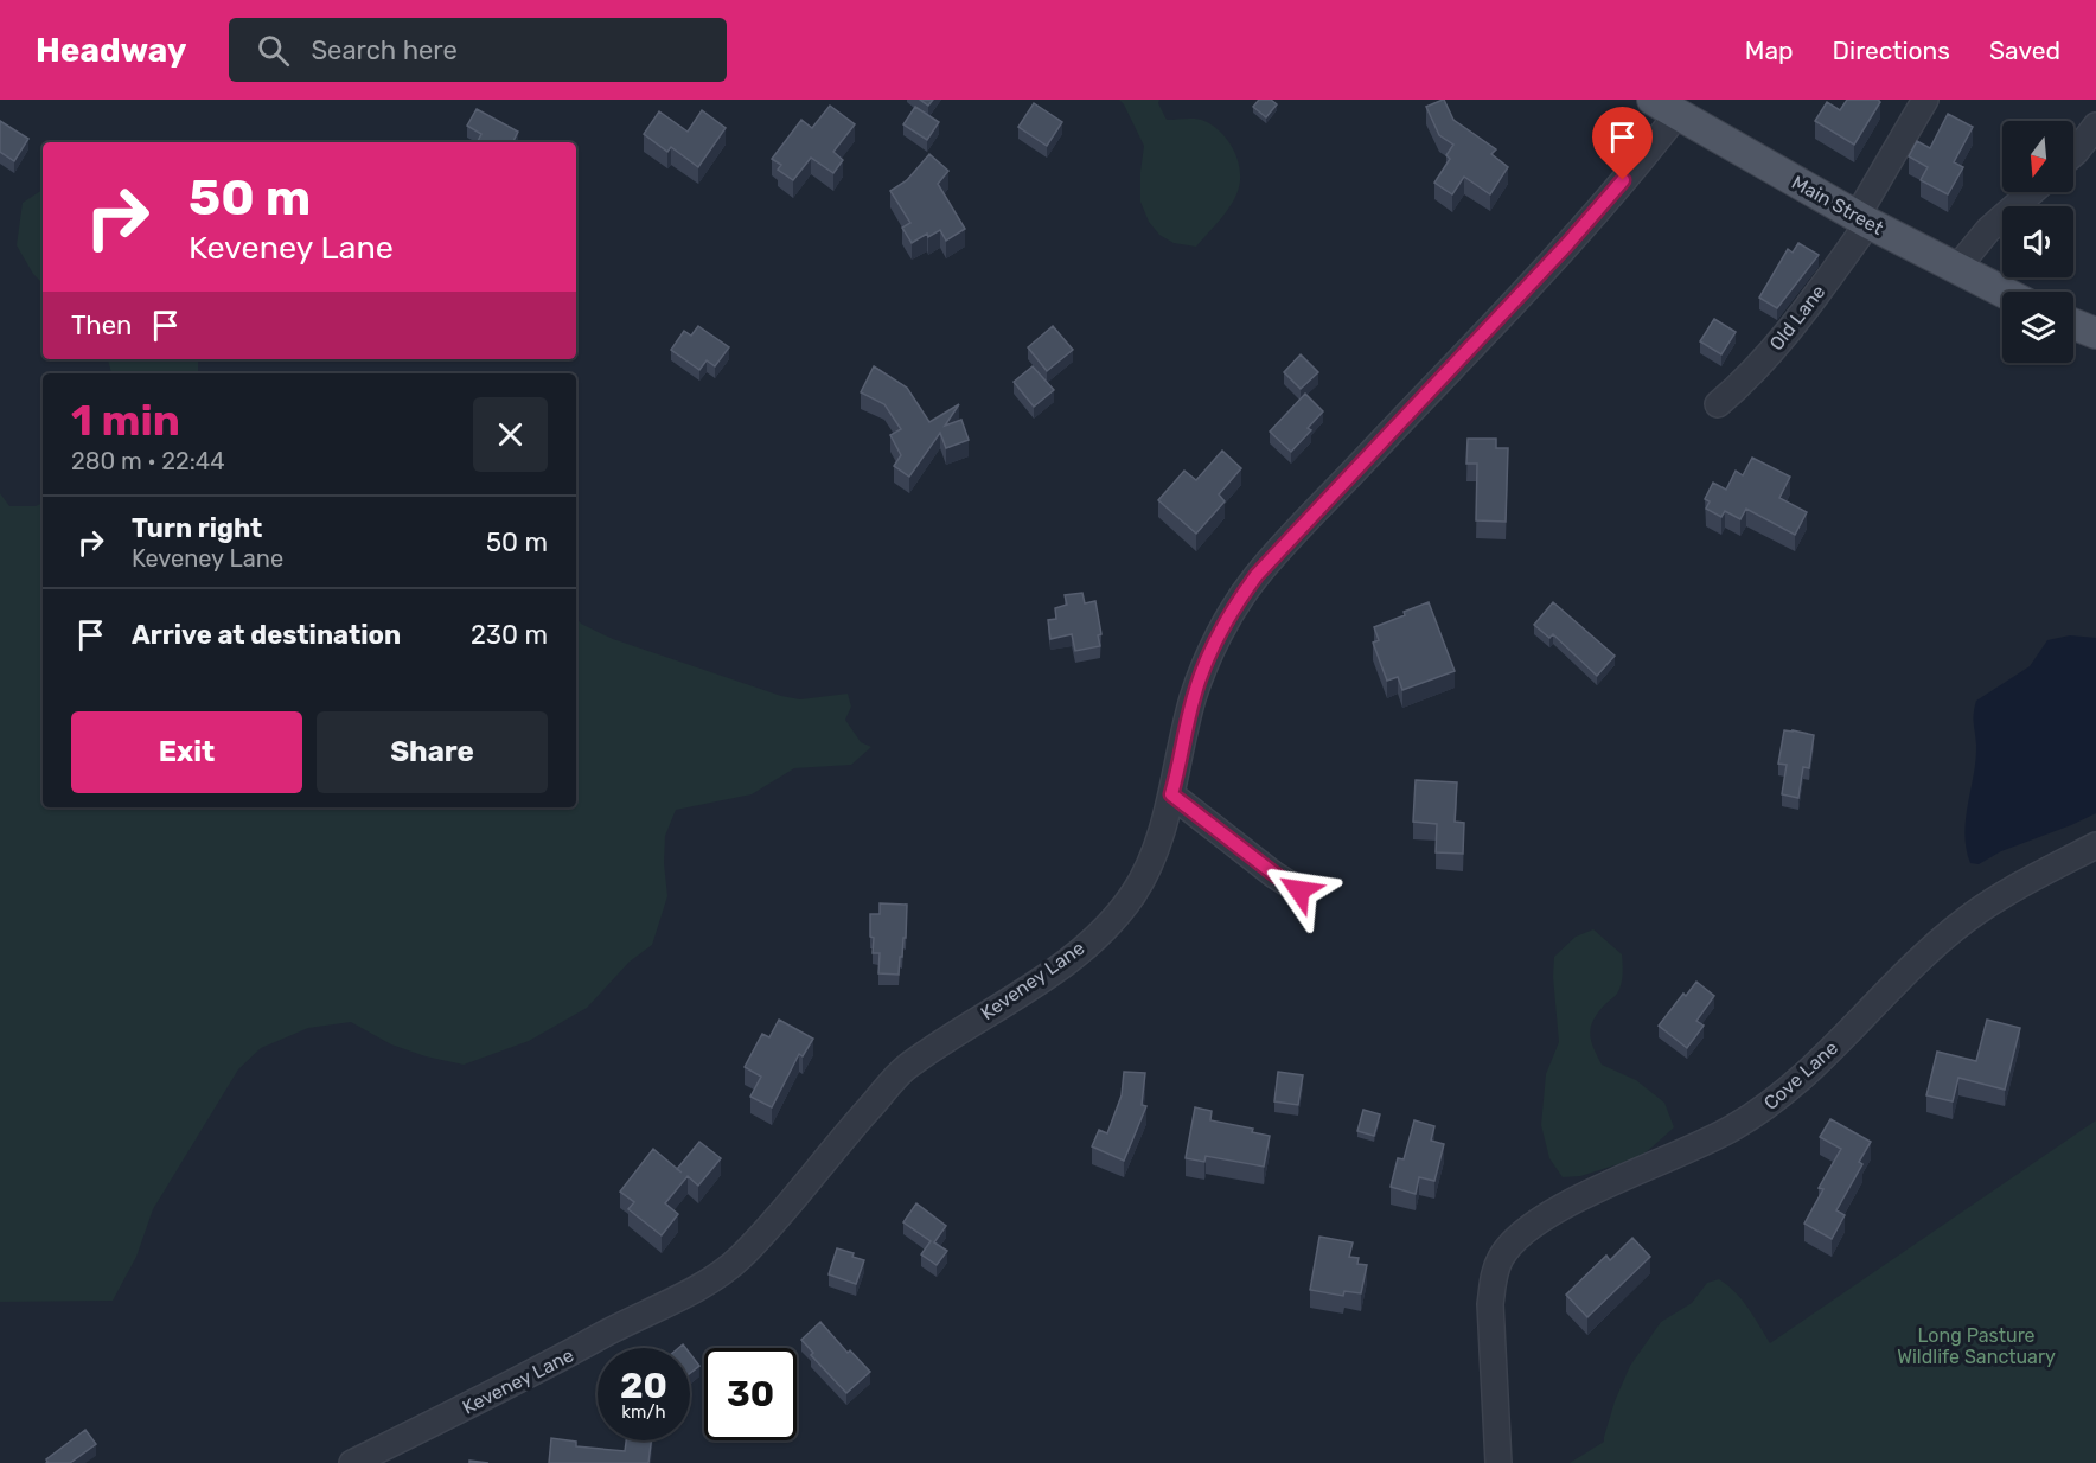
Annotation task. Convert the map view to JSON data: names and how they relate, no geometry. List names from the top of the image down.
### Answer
{
  "streets": {
    "main road": ["Main Street"],
    "street": ["Old Lane", "Keveney Lane", "Cove Lane"]
  },
  "crossings": [
    ["Main Street", "Old Lane"],
    ["Main Street", "Keveney Lane"]
  ],
  "parks": ["Long Pasture Wildlife Sanctuary"],
  "north": "bottom",
  "page": {
    "header": "Headway",
    "search": "Search here",
    "nav": ["Map", "Directions", "Saved"],
    "turn": ["50 m", "Keveney Lane"],
    "then": "Then",
    "heading": ["1 min", "280 m · 22:44"],
    "list": [
      {
        "name": "Turn right",
        "note": "Keveney Lane",
        "value": "50 m"
      },
      {
        "name": "Arrive at destination",
        "value": "230 m"
      }
    ],
    "buttons": ["Exit", "Share"],
    "speed": "20 km/h",
    "limit": "30"
  }
}
